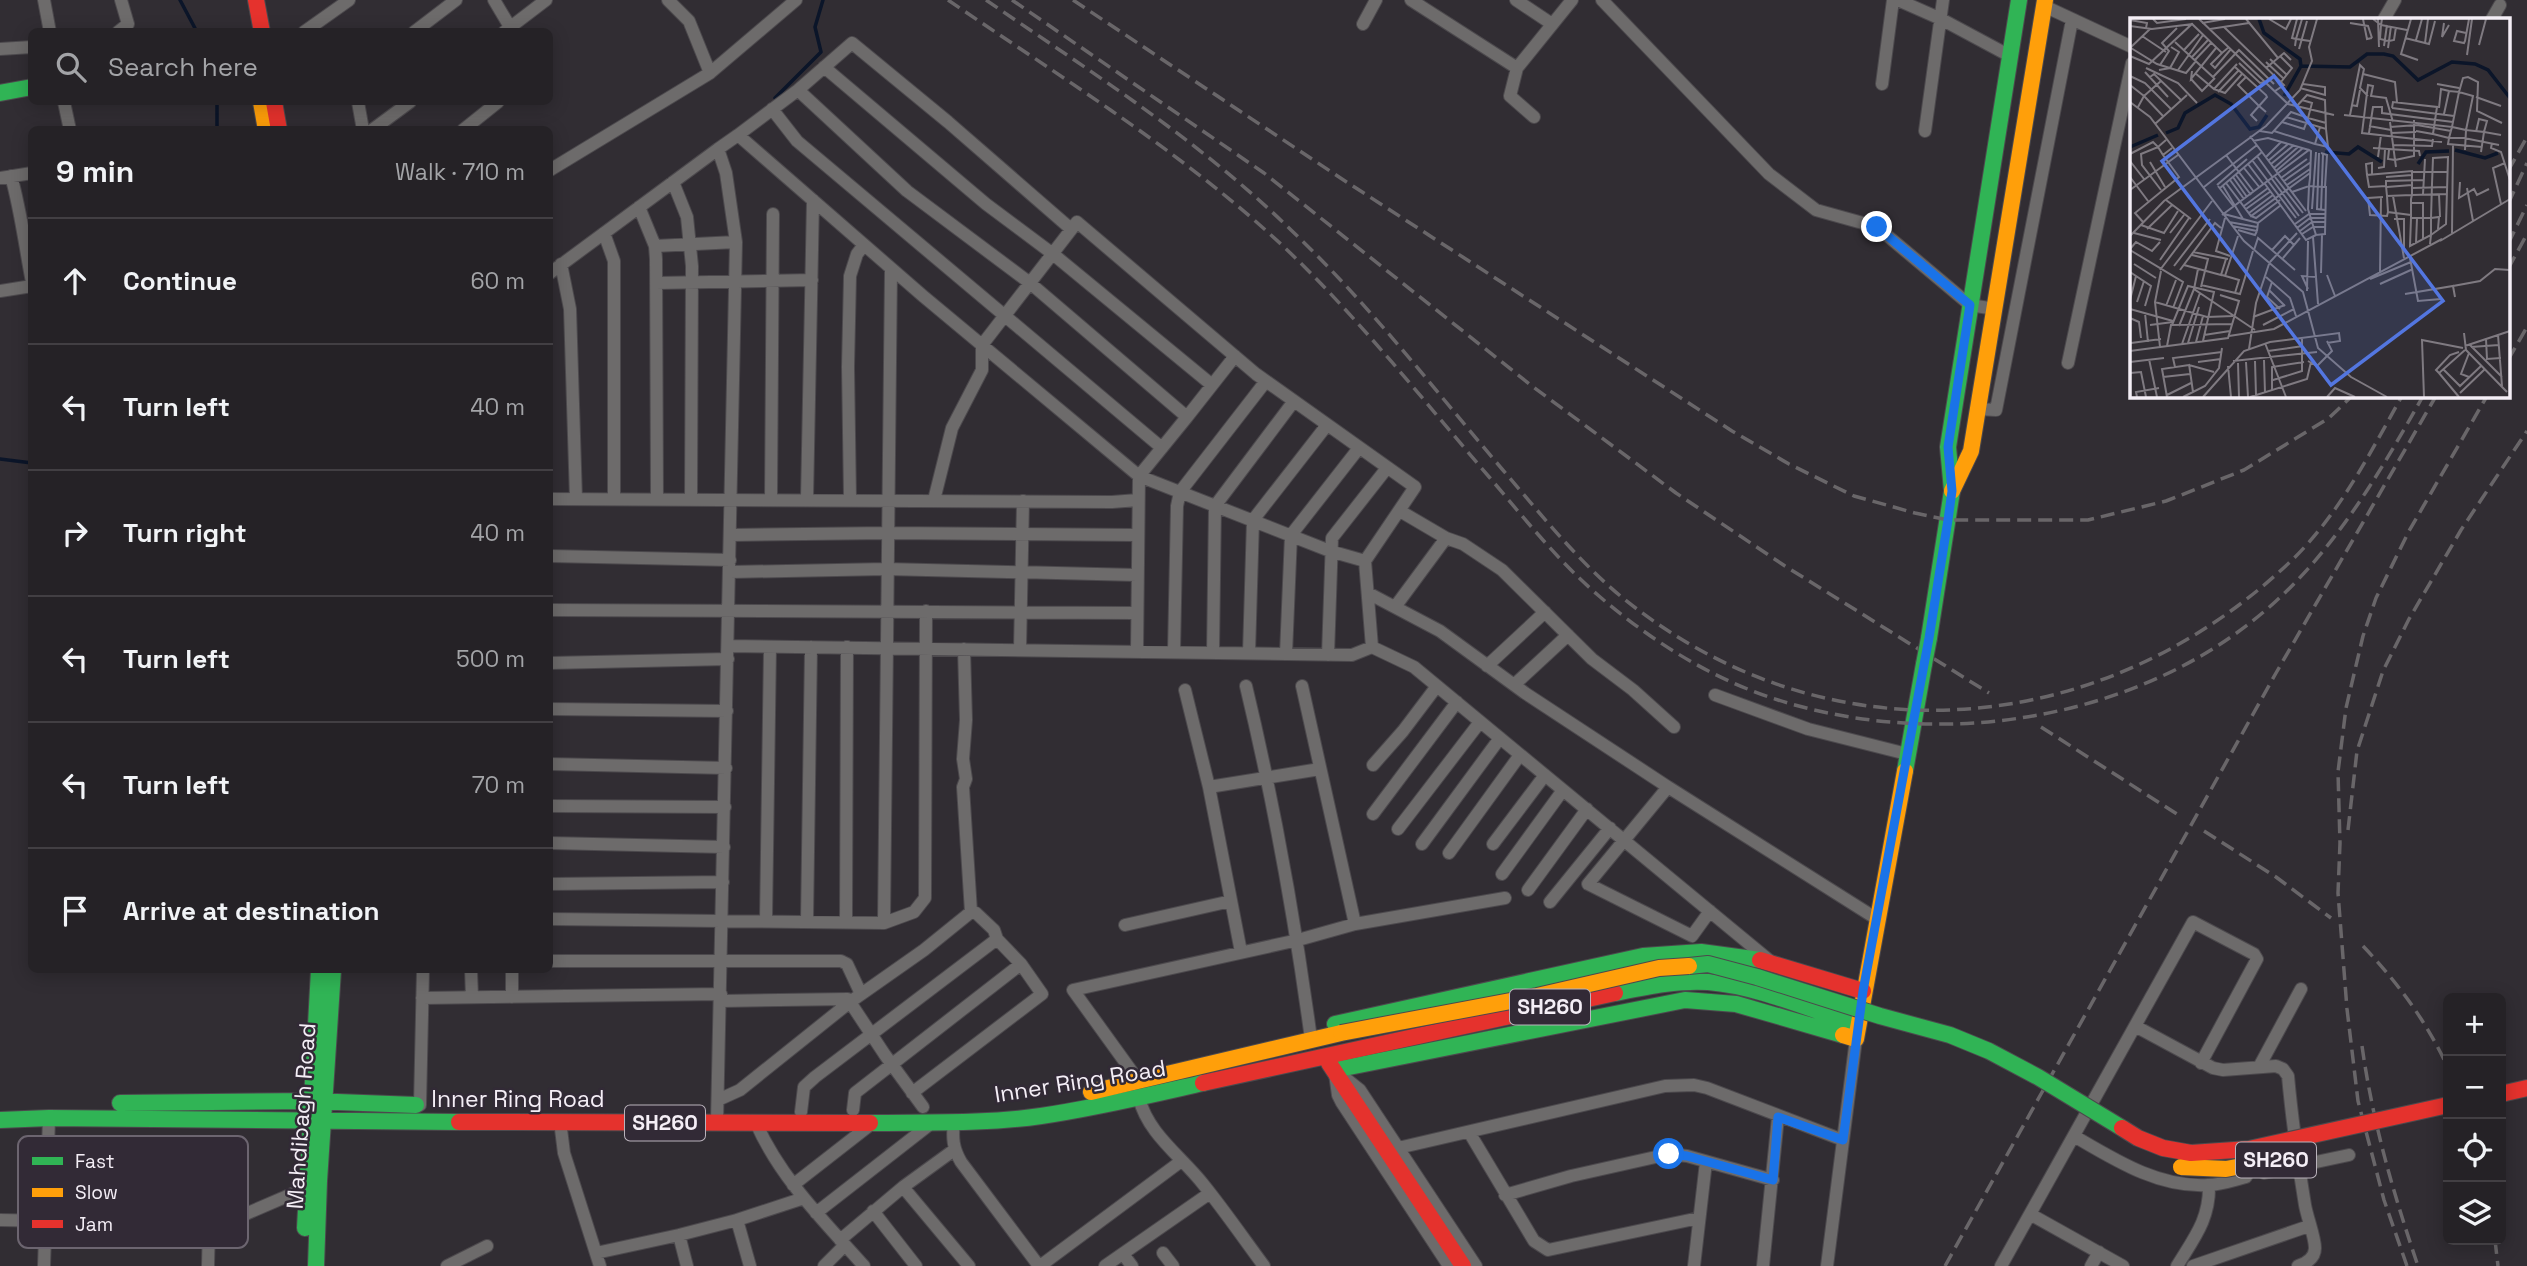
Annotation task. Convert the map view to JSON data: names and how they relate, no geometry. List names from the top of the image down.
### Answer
{
  "streets": {
    "main road": ["SH260", "Inner Ring Road", "Mahdibagh Road"]
  },
  "crossings": [
    ["SH260", "Inner Ring Road"],
    ["Inner Ring Road", "Mahdibagh Road"]
  ],
  "legend": ["Fast", "Slow", "Jam"],
  "page": {
    "search": "Search here",
    "heading": ["9 min", "Walk · 710 m"],
    "list": [
      ["Continue", "60 m"],
      ["Turn left", "40 m"],
      ["Turn right", "40 m"],
      ["Turn left", "500 m"],
      ["Turn left", "70 m"],
      "Arrive at destination"
    ],
    "map_buttons": ["+", "−"]
  }
}
